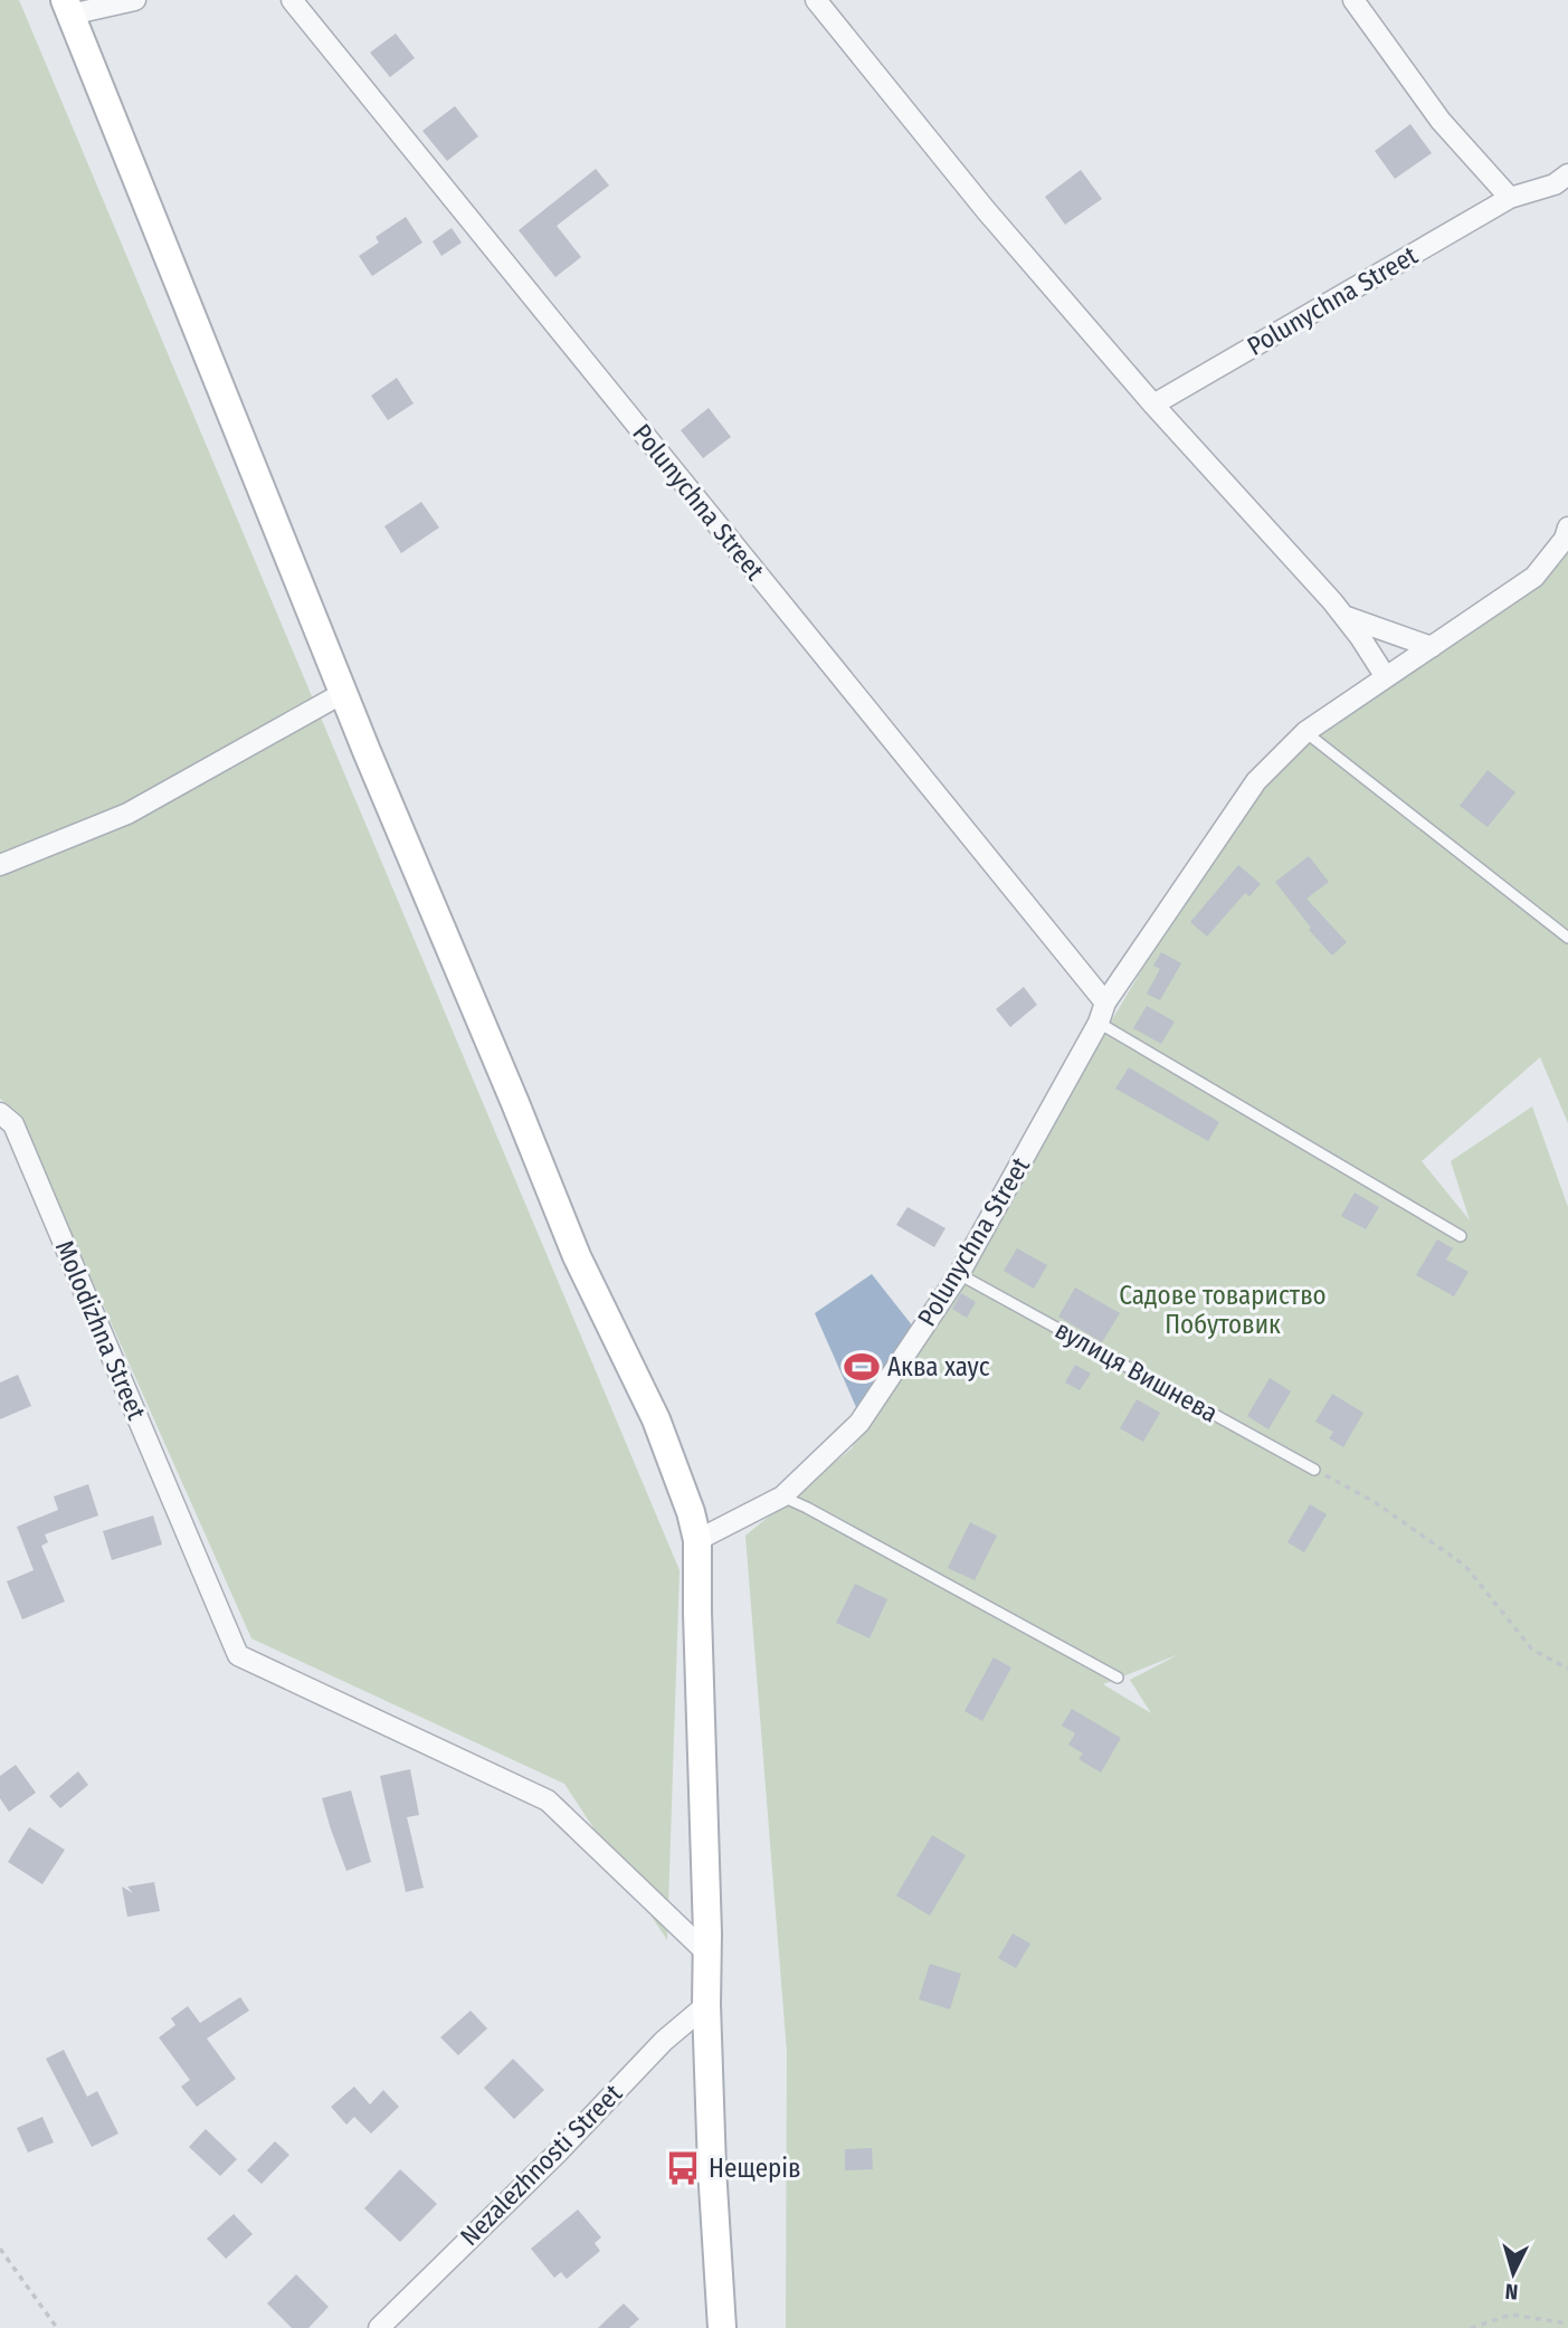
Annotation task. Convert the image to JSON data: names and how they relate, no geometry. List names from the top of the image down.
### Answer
{
  "streets": {
    "street": ["Polunychna Street", "Molodizhna Street", "Nezalezhnosti Street"],
    "lane": ["вулиця Вишнева"]
  },
  "crossings": [
    ["Polunychna Street", "вулиця Вишнева"]
  ],
  "parks": ["Садове товариство Побутовик"],
  "places": {
    "sports": ["Аква хаус"],
    "bus stop": ["Нещерів"]
  },
  "north": "bottom"
}
